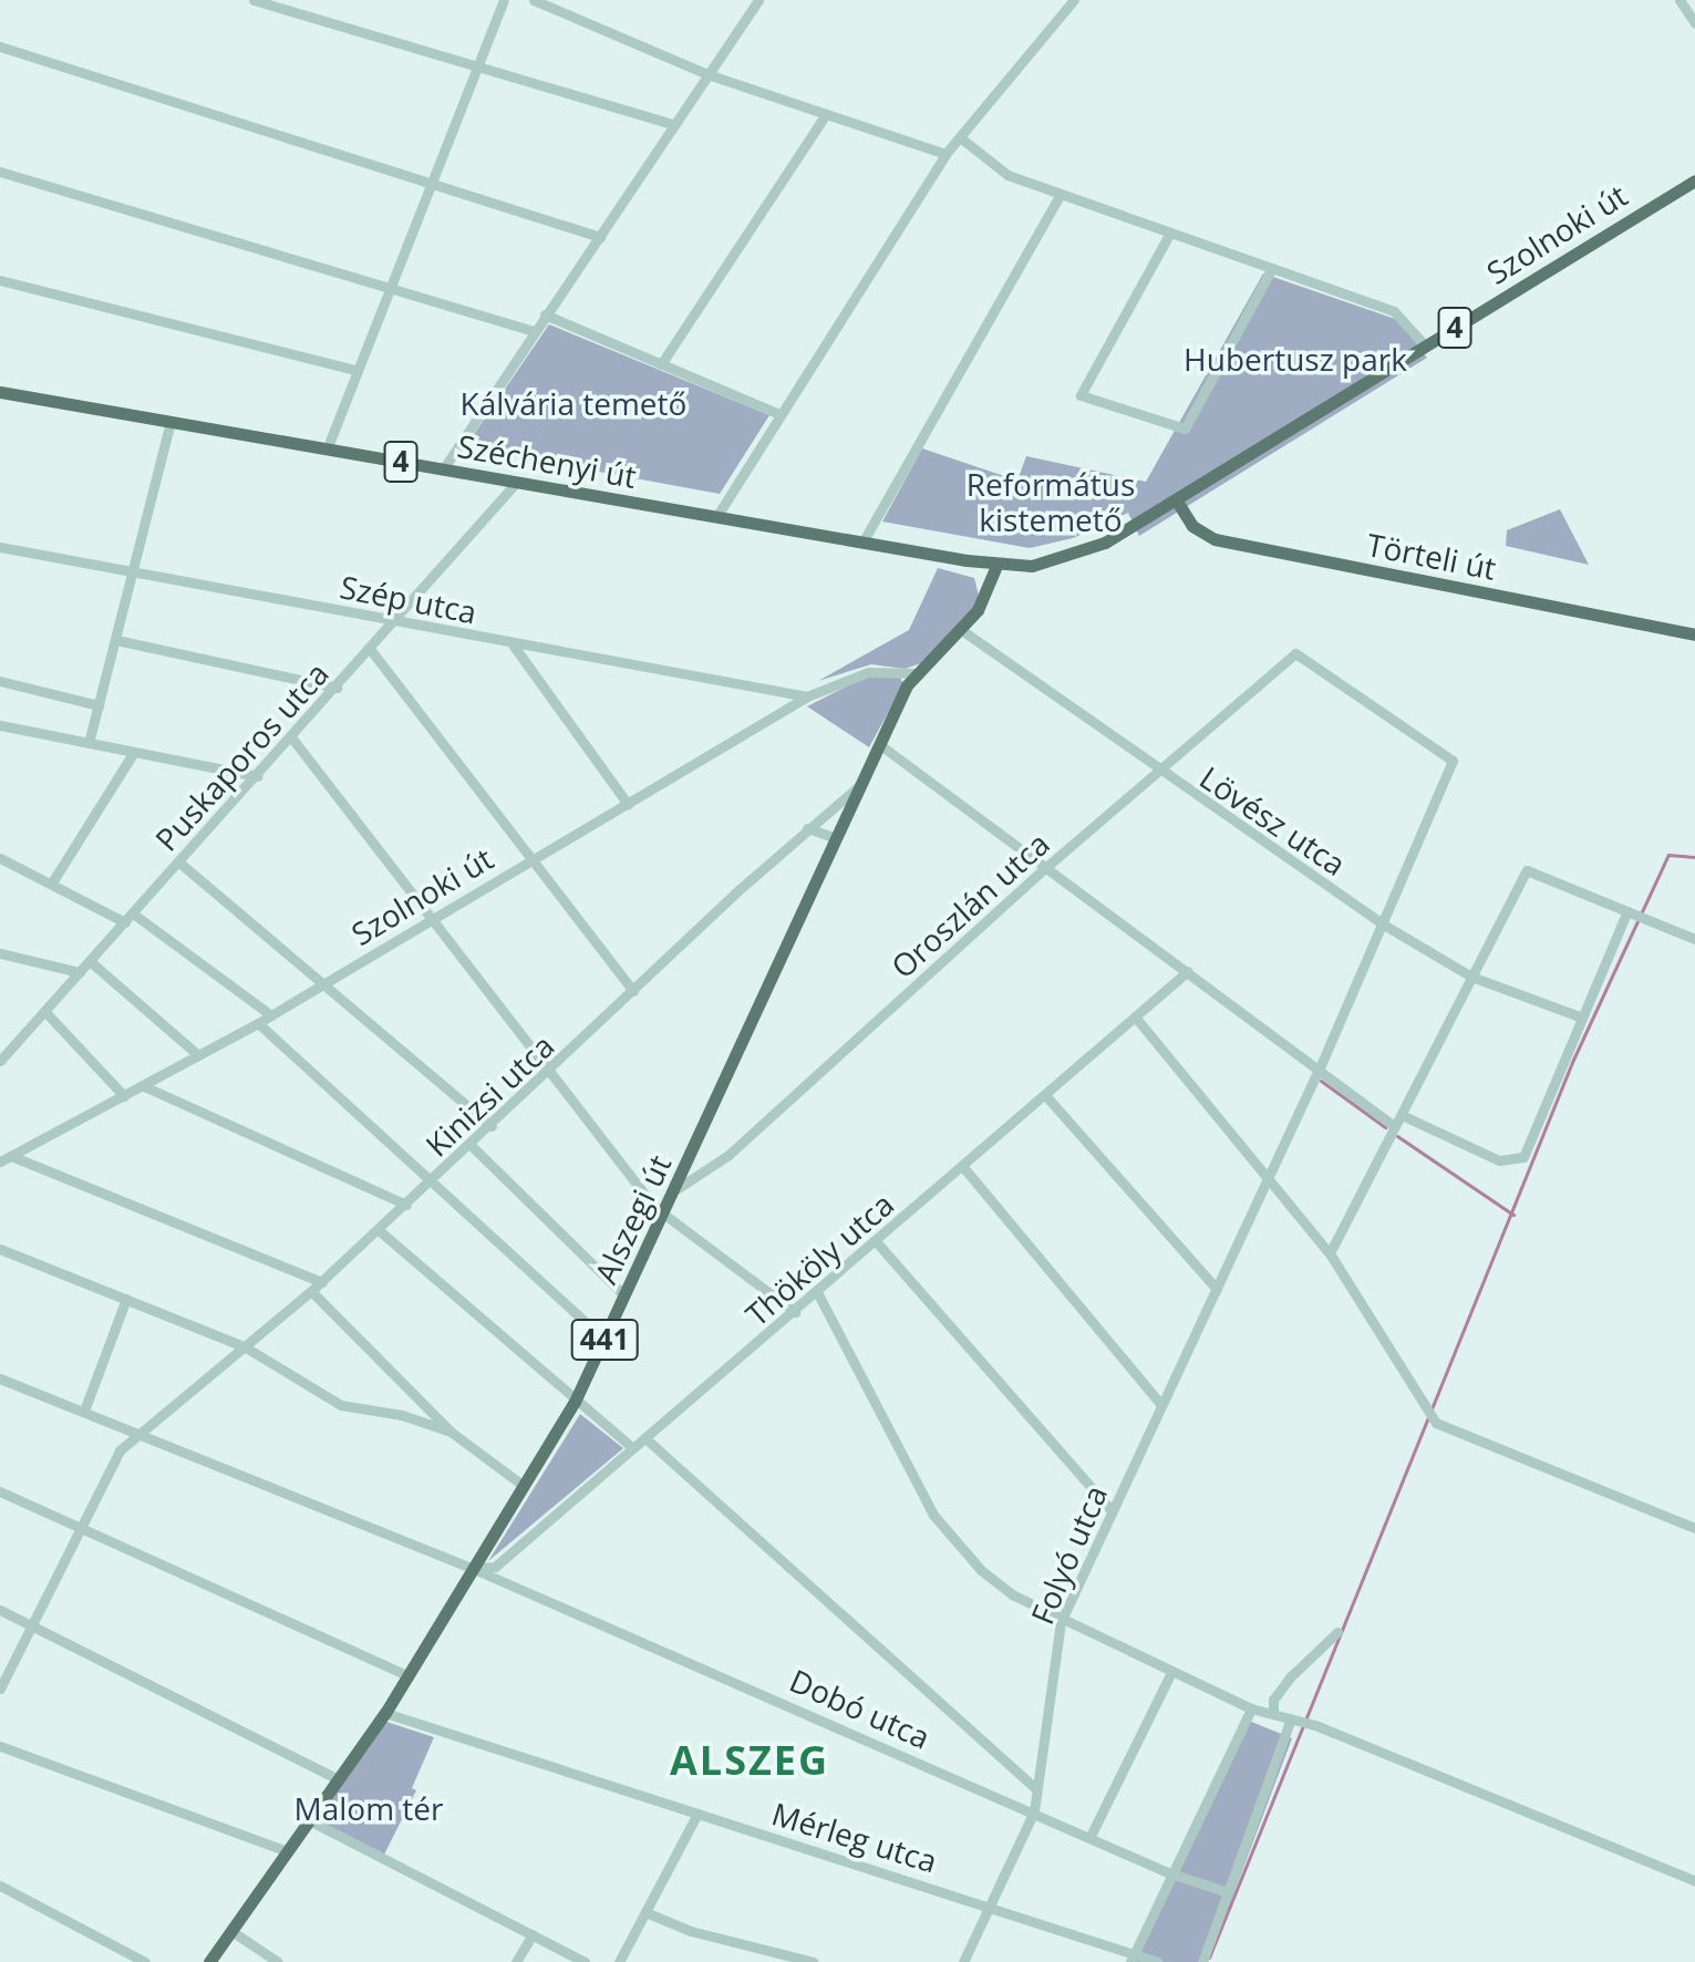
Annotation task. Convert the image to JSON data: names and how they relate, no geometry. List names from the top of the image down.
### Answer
{
  "streets": {
    "main road": [
      "Szolnoki út",
      "4",
      "Széchenyi út",
      "Törteli út",
      "Alszegi út",
      "441"
    ],
    "street": [
      "Szép utca",
      "Puskaporos utca",
      "Lövész utca",
      "Oroszlán utca",
      "Kinizsi utca",
      "Thököly utca",
      "Folyó utca",
      "Dobó utca",
      "Mérleg utca"
    ]
  },
  "crossings": [
    ["Szolnoki út", "Széchenyi út"],
    ["Szolnoki út", "Törteli út"],
    ["Szolnoki út", "Szép utca"],
    ["Szolnoki út", "Alszegi út"],
    ["Széchenyi út", "Puskaporos utca"],
    ["Széchenyi út", "Alszegi út"],
    ["Szép utca", "Puskaporos utca"],
    ["Lövész utca", "Oroszlán utca"],
    ["Lövész utca", "Alszegi út"],
    ["Lövész utca", "Folyó utca"],
    ["Oroszlán utca", "Alszegi út"],
    ["Oroszlán utca", "Folyó utca"],
    ["Kinizsi utca", "Alszegi út"],
    ["Kinizsi utca", "Dobó utca"],
    ["Alszegi út", "Thököly utca"],
    ["Alszegi út", "Dobó utca"],
    ["Alszegi út", "Mérleg utca"],
    ["Thököly utca", "Dobó utca"],
    ["Folyó utca", "Dobó utca"],
    ["Folyó utca", "Mérleg utca"]
  ],
  "districts": ["ALSZEG"],
  "parks": [
    "Hubertusz park",
    "Kálvária temető",
    "Református kistemető",
    "Malom tér"
  ]
}
